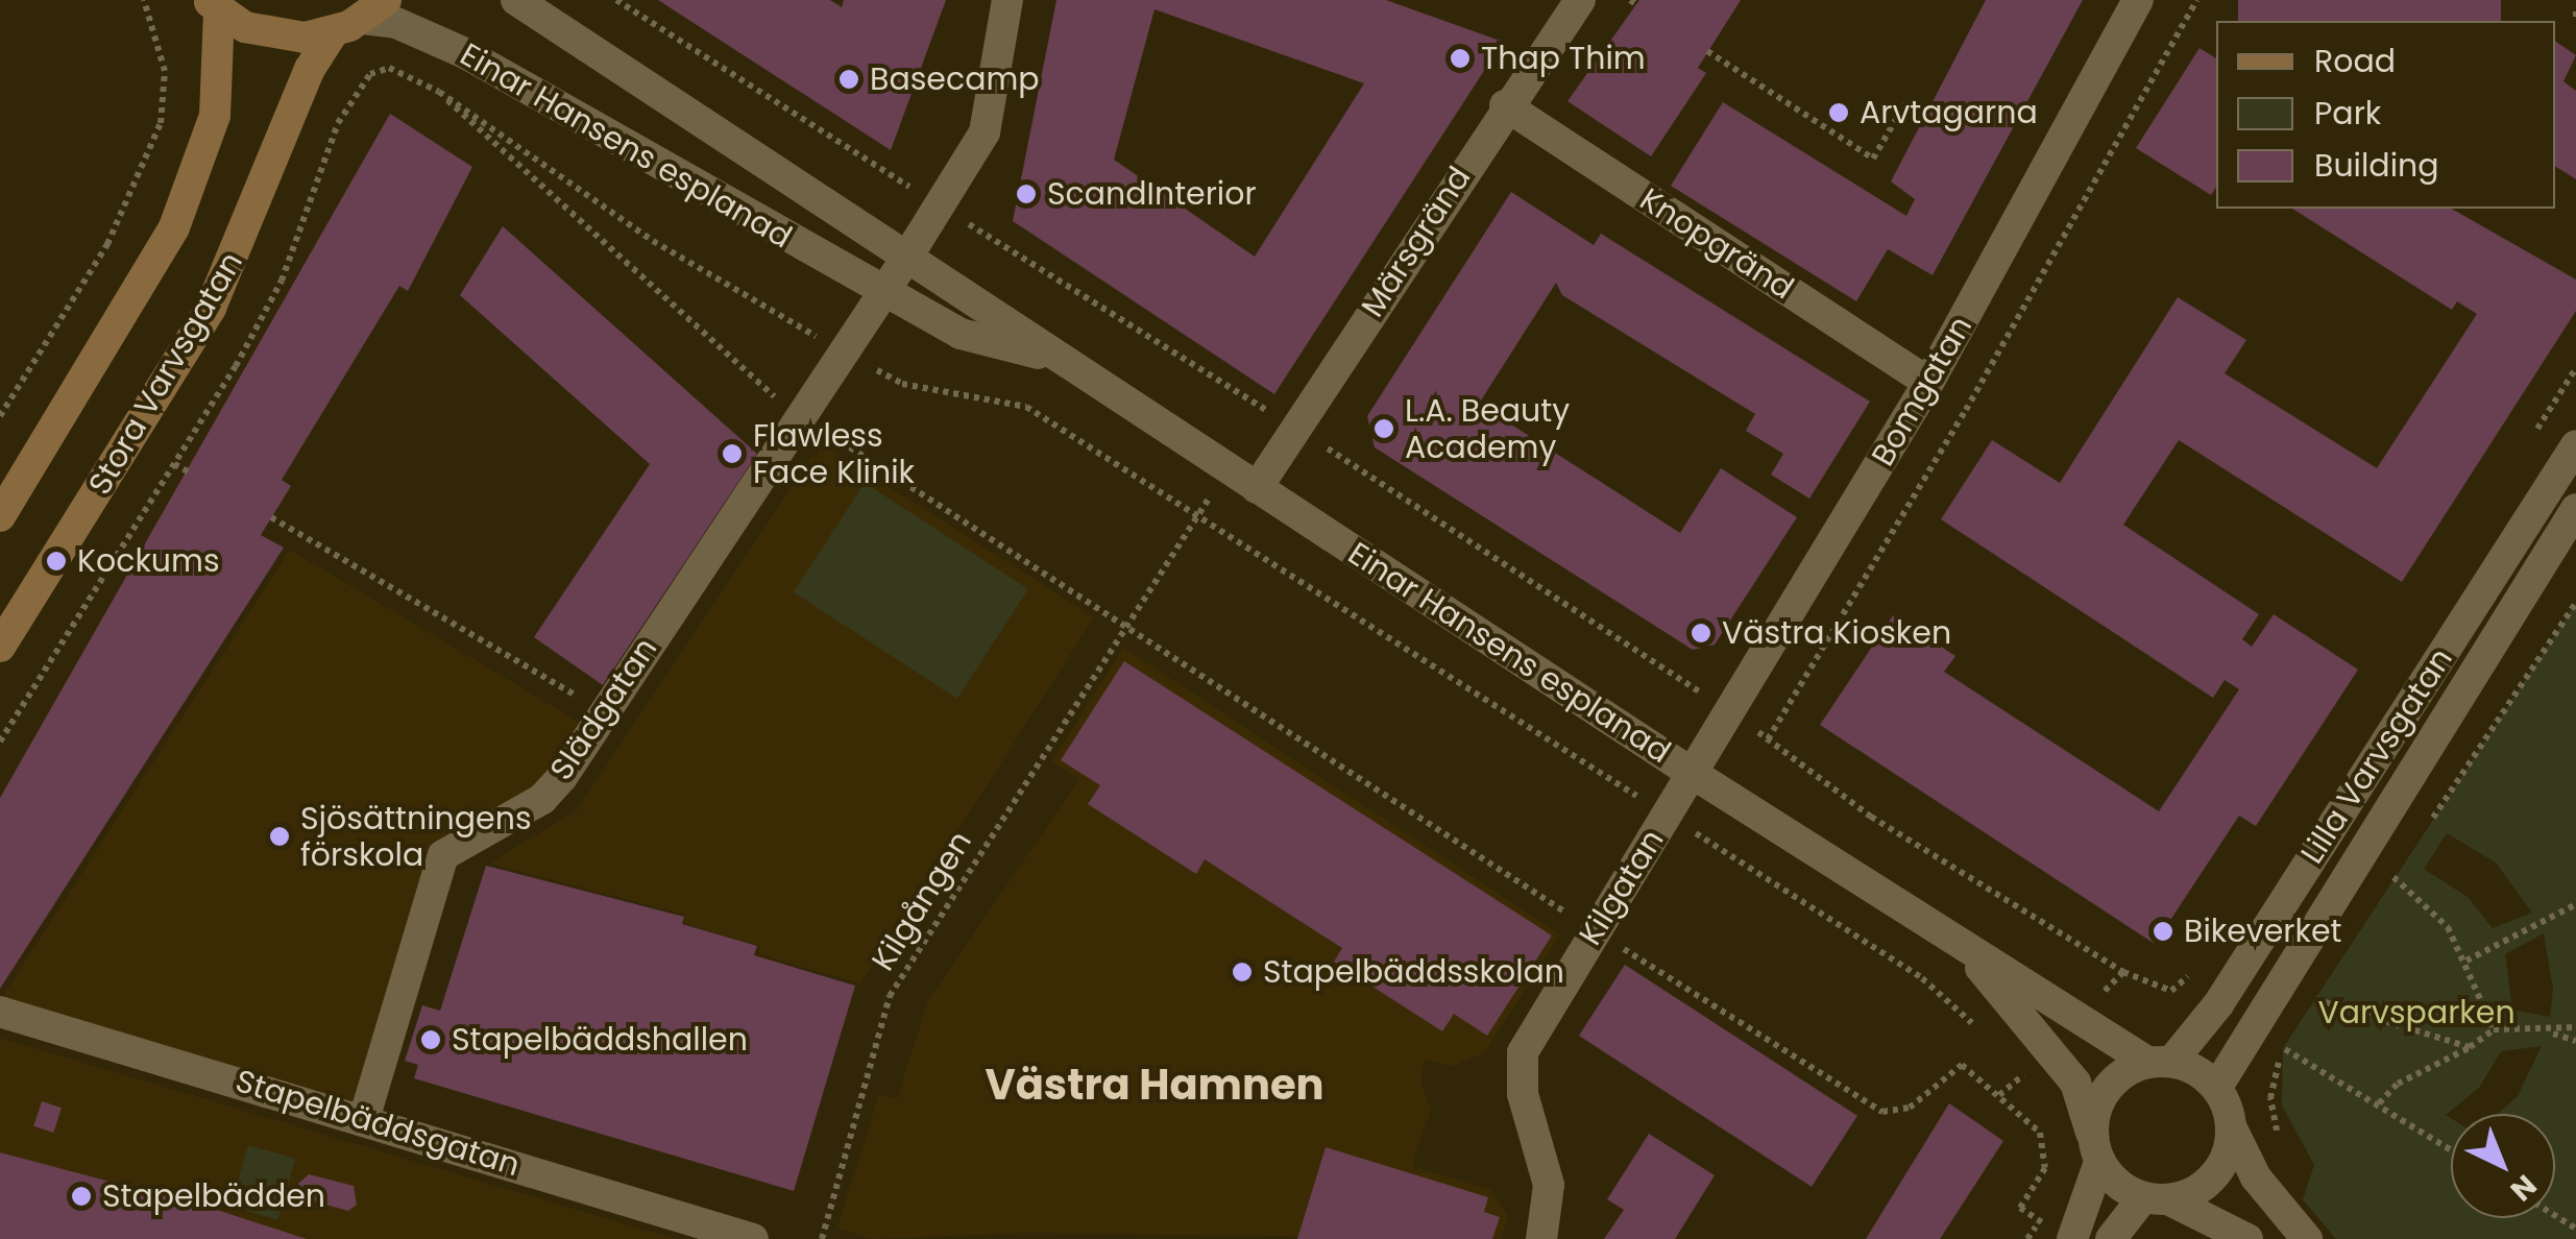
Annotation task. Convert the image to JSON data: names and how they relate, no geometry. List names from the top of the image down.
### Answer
{
  "streets": {
    "street": [
      "Einar Hansens esplanad",
      "Märsgränd",
      "Knopgränd",
      "Stora Varvsgatan",
      "Bomgatan",
      "Slädgatan",
      "Lilla Varvsgatan",
      "Kilgatan",
      "Stapelbäddsgatan"
    ],
    "path": ["Kilgången"]
  },
  "crossings": [
    ["Einar Hansens esplanad", "Märsgränd"],
    ["Einar Hansens esplanad", "Stora Varvsgatan"],
    ["Einar Hansens esplanad", "Bomgatan"],
    ["Einar Hansens esplanad", "Slädgatan"],
    ["Einar Hansens esplanad", "Lilla Varvsgatan"],
    ["Einar Hansens esplanad", "Kilgatan"],
    ["Einar Hansens esplanad", "Kilgången"],
    ["Märsgränd", "Knopgränd"],
    ["Knopgränd", "Bomgatan"],
    ["Bomgatan", "Kilgatan"],
    ["Slädgatan", "Stapelbäddsgatan"]
  ],
  "districts": ["Västra Hamnen"],
  "parks": ["Varvsparken"],
  "places": [
    "Thap Thim",
    "Basecamp",
    "Arvtagarna",
    "ScandInterior",
    "L.A. Beauty Academy",
    "Flawless Face Klinik",
    "Kockums",
    "Västra Kiosken",
    "Sjösättningens förskola",
    "Bikeverket",
    "Stapelbäddsskolan",
    "Stapelbäddshallen",
    "Stapelbädden"
  ],
  "legend": ["Road", "Park", "Building"],
  "north": "bottom right"
}
